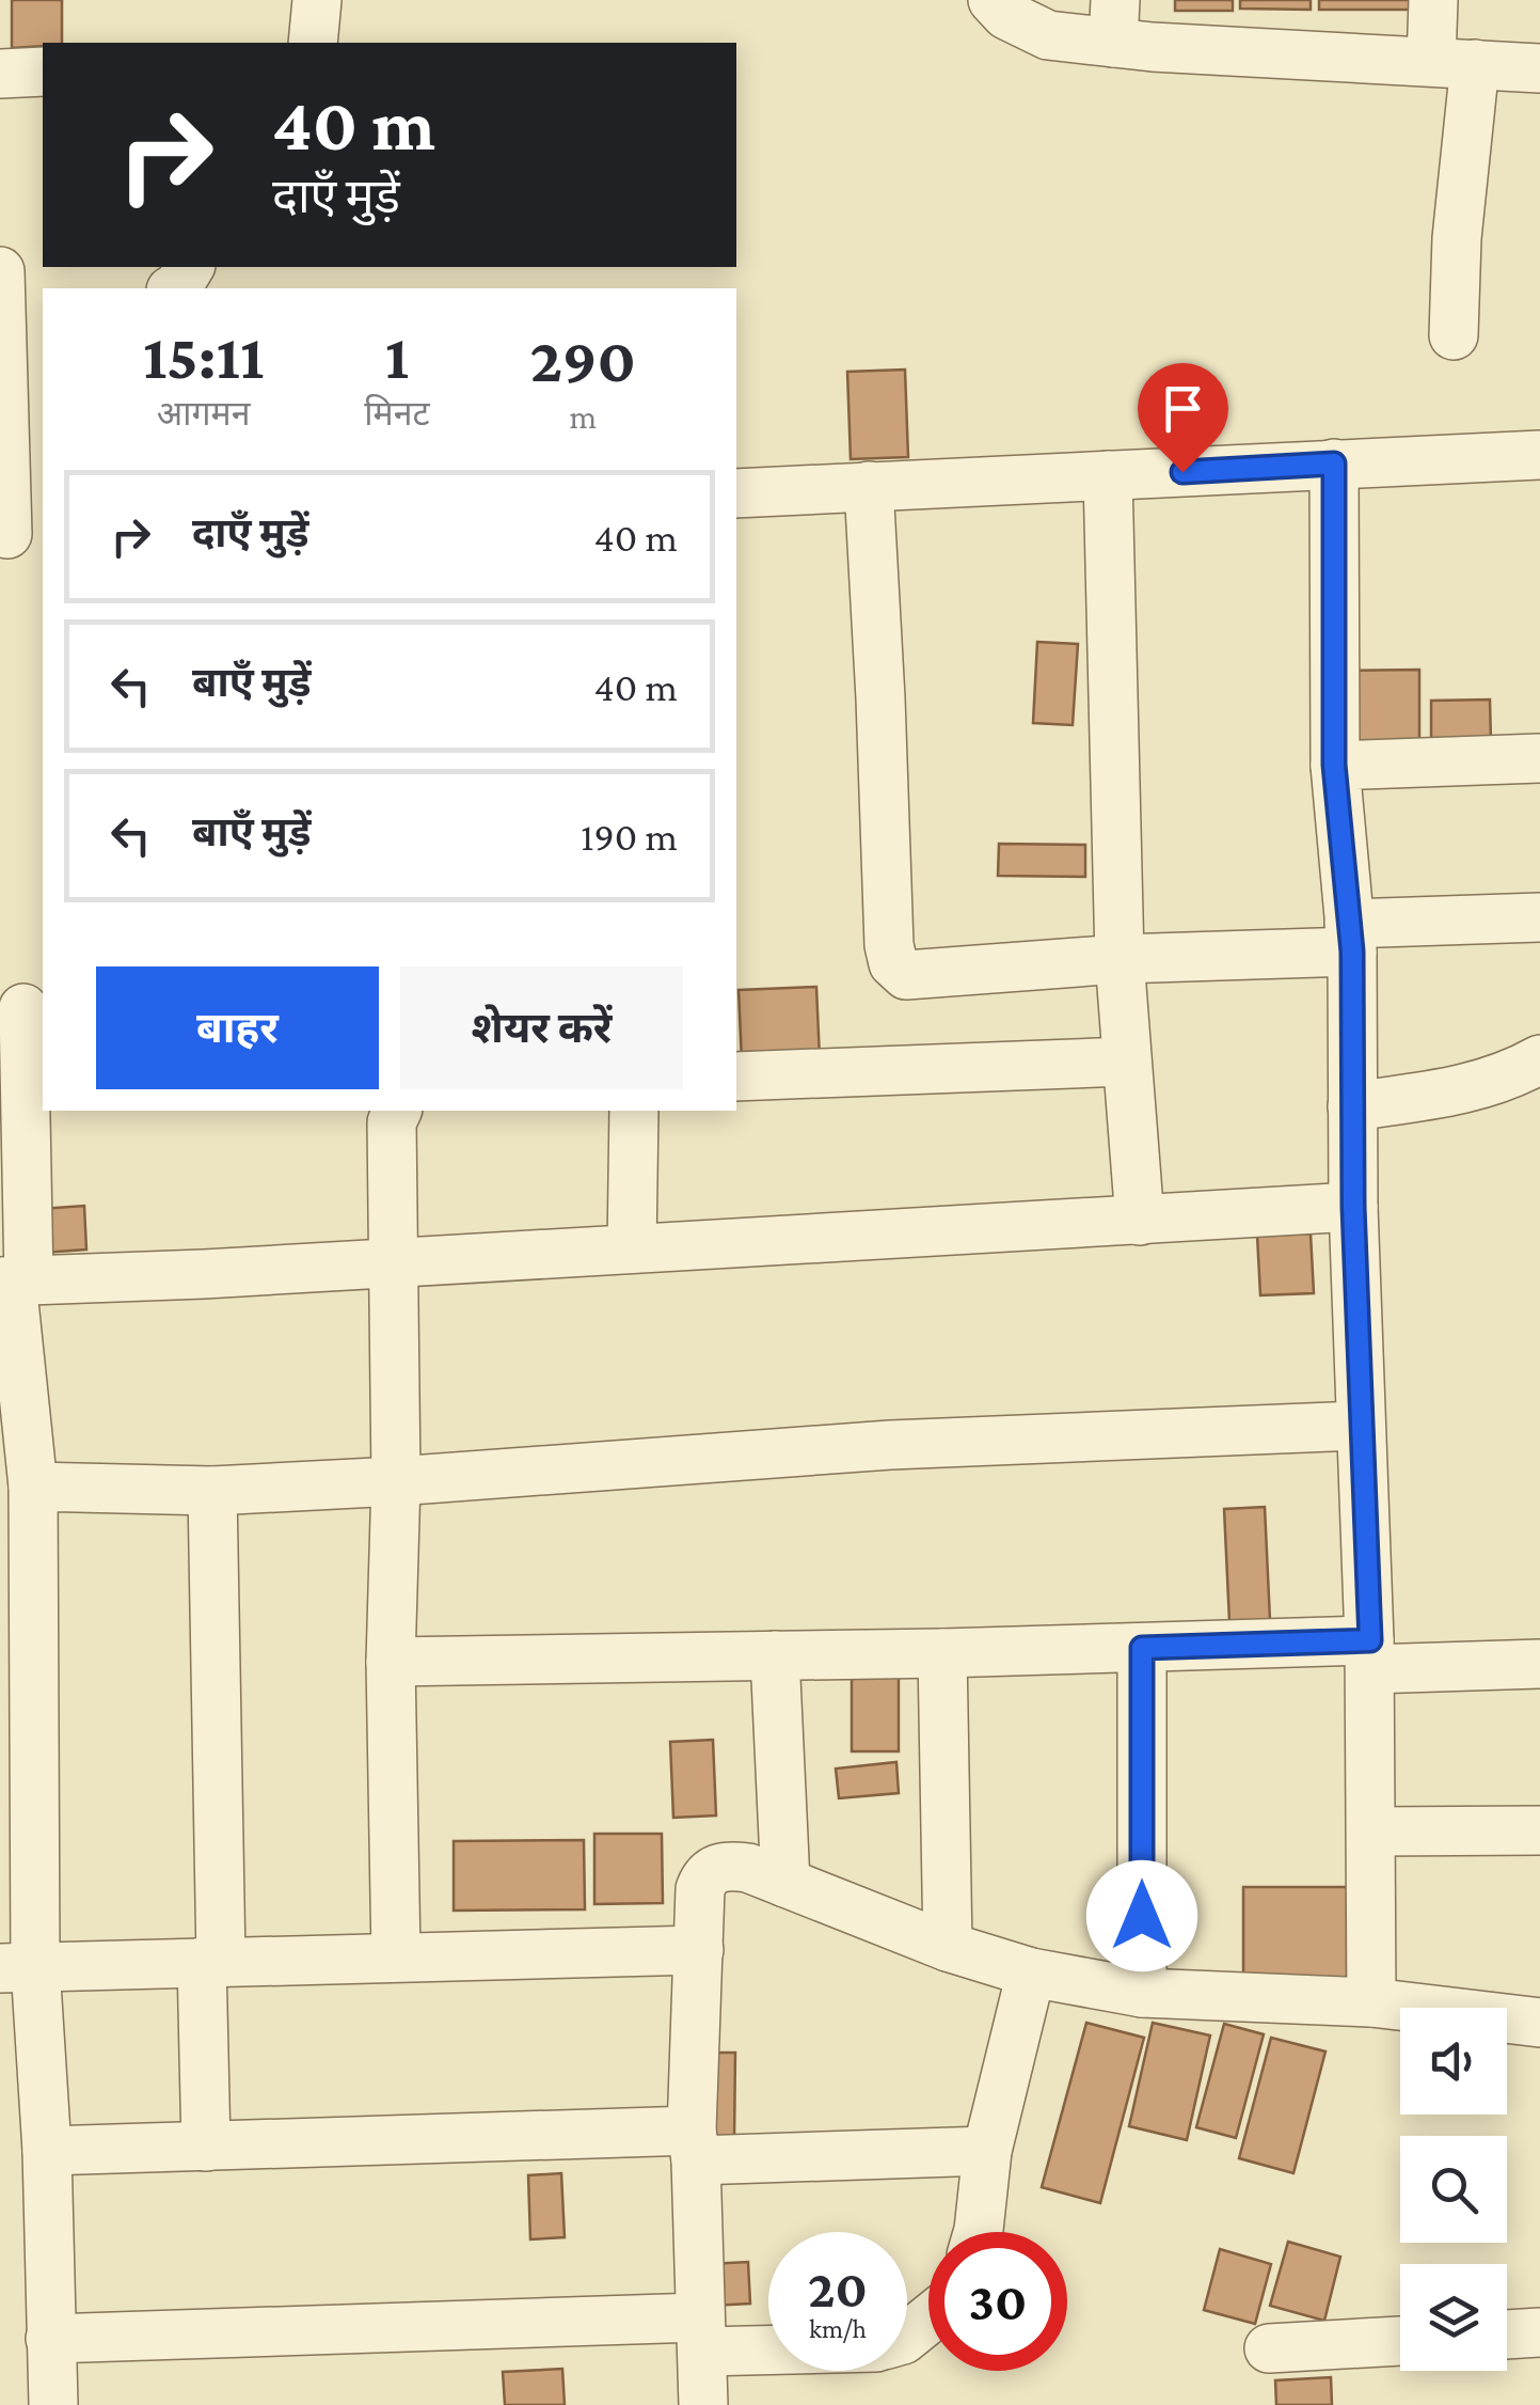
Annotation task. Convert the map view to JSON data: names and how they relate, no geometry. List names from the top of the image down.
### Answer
{
  "page": {
    "turn": ["40 m", "दाएँ मुड़ें"],
    "eta": [
      "15:11",
      "आगमन",
      "1",
      "मिनट",
      "290",
      "m"
    ],
    "list": [
      {
        "name": "दाएँ मुड़ें",
        "value": "40 m"
      },
      {
        "name": "बाएँ मुड़ें",
        "value": "40 m"
      },
      {
        "name": "बाएँ मुड़ें",
        "value": "190 m"
      }
    ],
    "buttons": ["बाहर", "शेयर करें"],
    "speed": "20 km/h",
    "limit": "30"
  }
}
